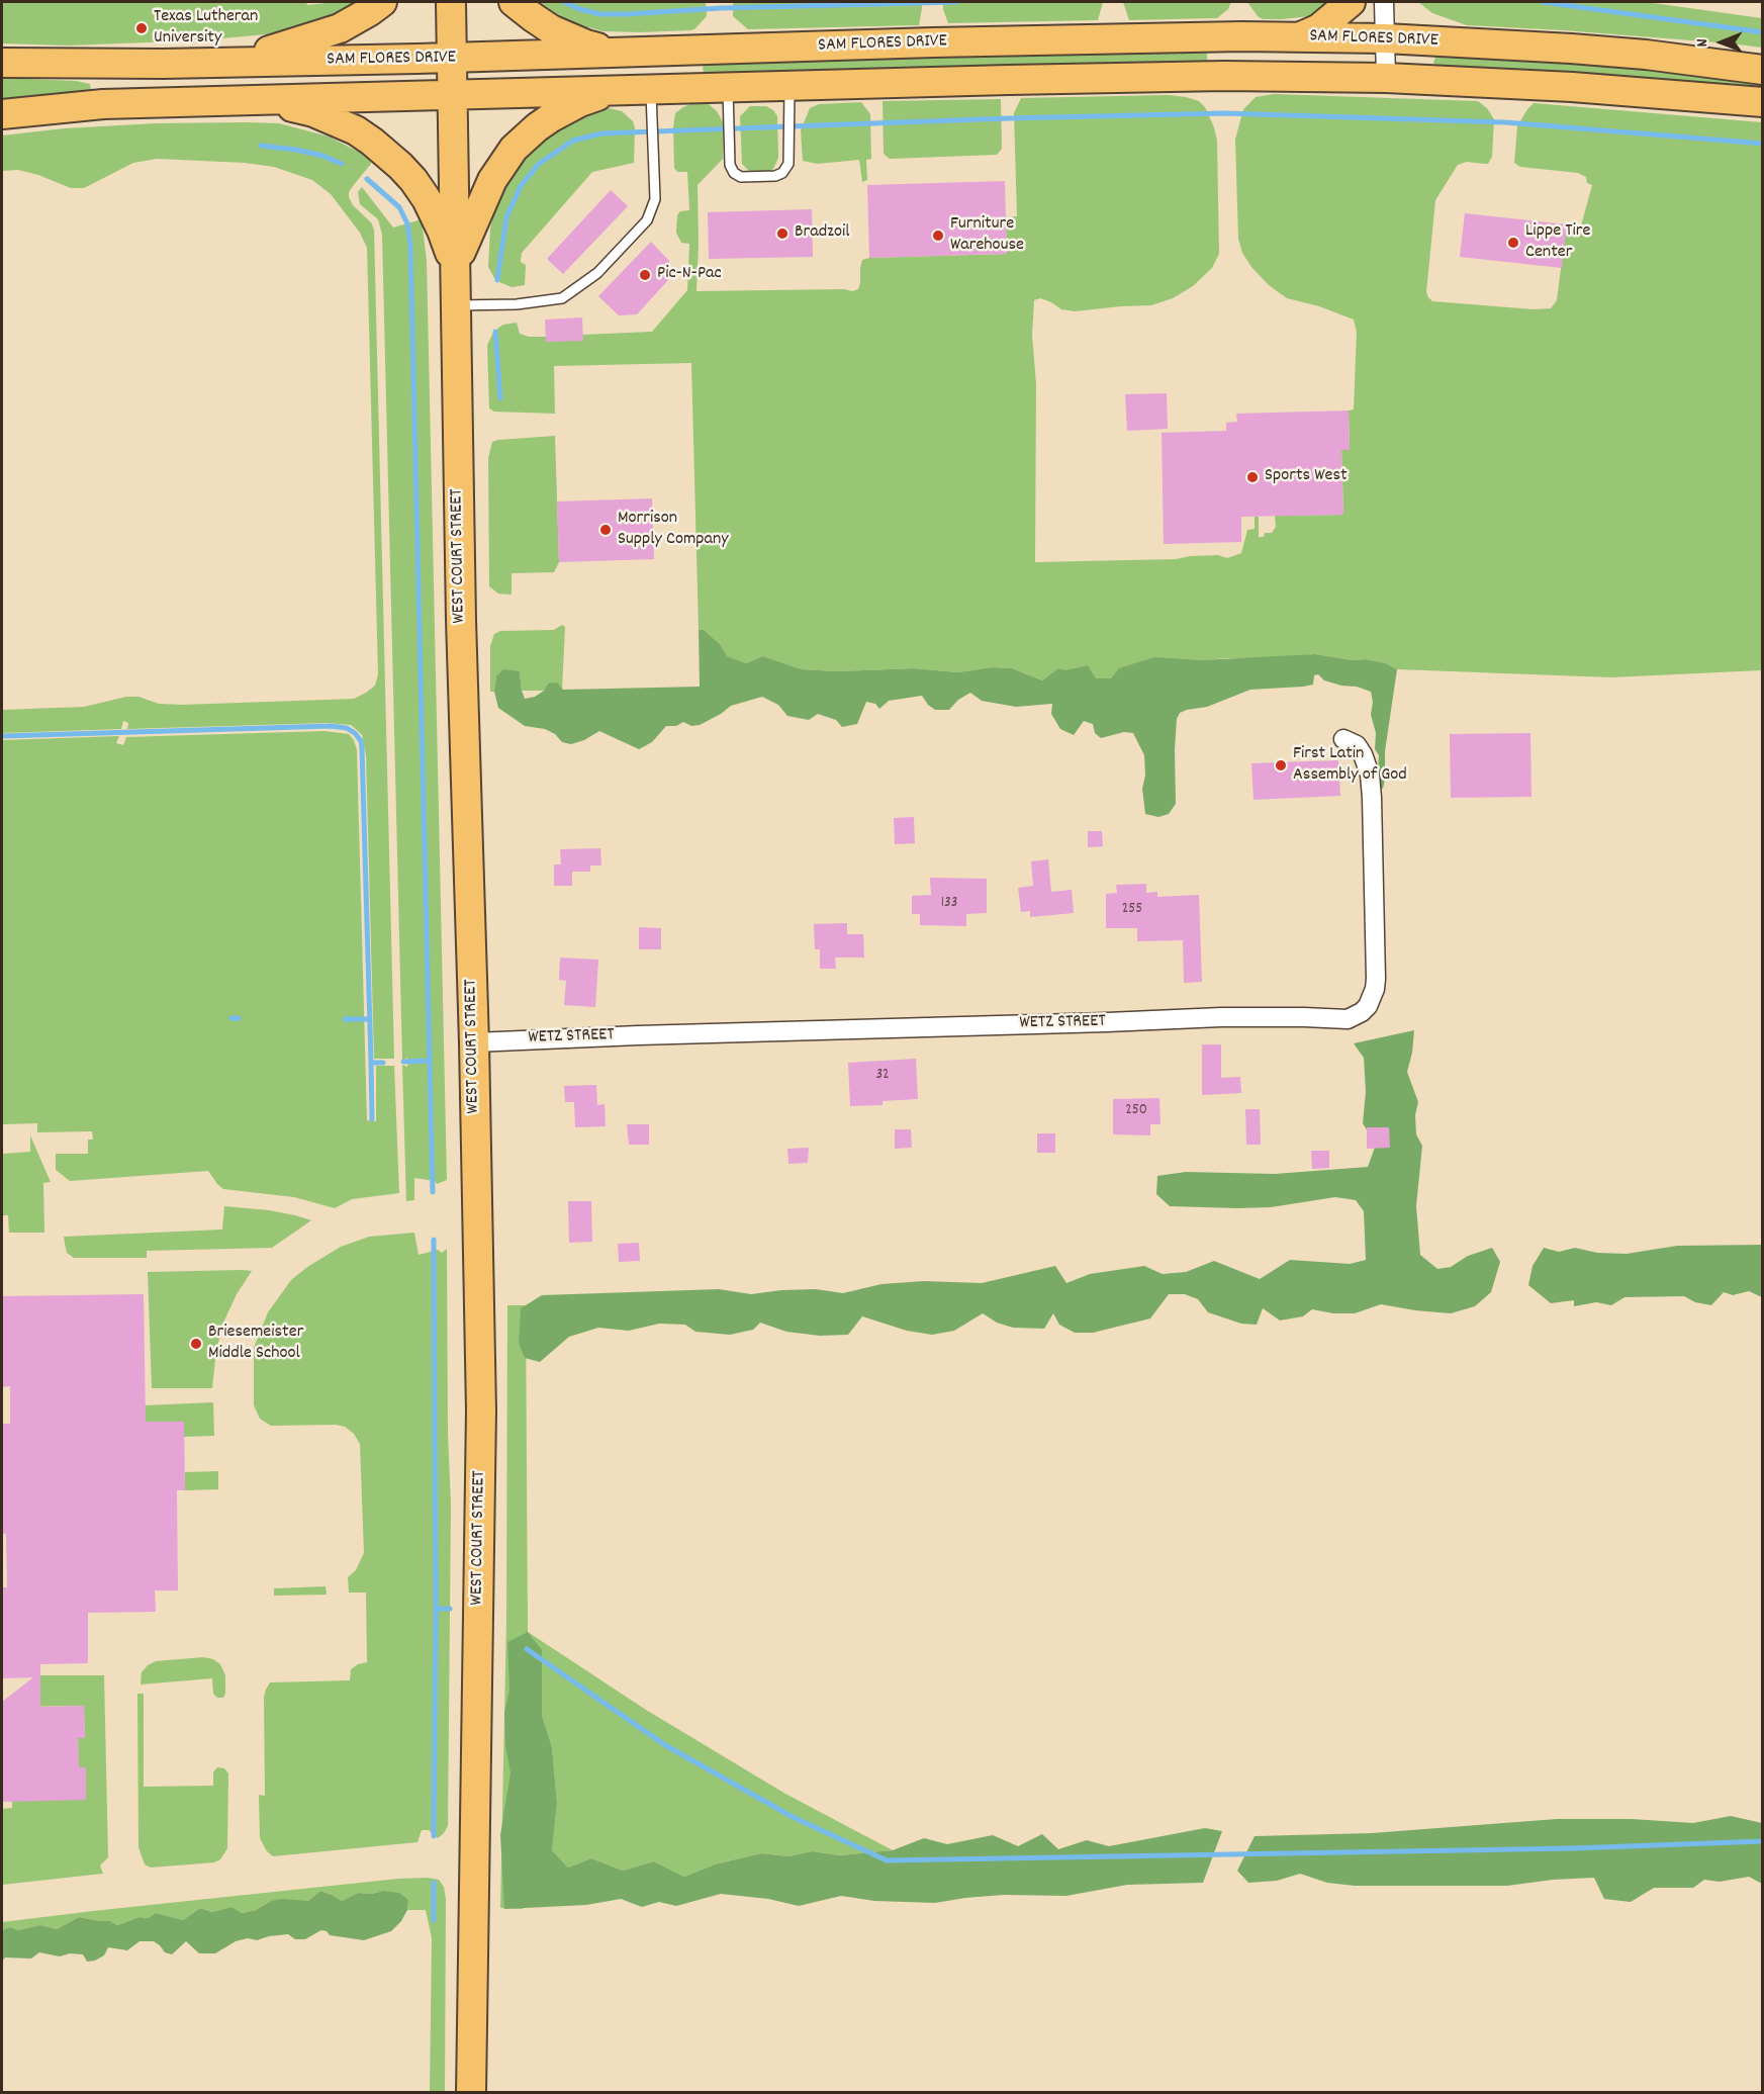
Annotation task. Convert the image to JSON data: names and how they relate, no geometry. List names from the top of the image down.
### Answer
{
  "streets": {
    "main road": ["SAM FLORES DRIVE", "WEST COURT STREET"],
    "street": ["WETZ STREET"]
  },
  "crossings": [
    ["SAM FLORES DRIVE", "WEST COURT STREET"],
    ["WEST COURT STREET", "WETZ STREET"]
  ],
  "places": [
    "Texas Lutheran University",
    "Bradzoil",
    "Furniture Warehouse",
    "Lippe Tire Center",
    "Pic-N-Pac",
    "Sports West",
    "Morrison Supply Company",
    "First Latin Assembly of God",
    "Briesemeister Middle School"
  ],
  "house_numbers": [
    "133",
    "255",
    "32",
    "250"
  ],
  "north": "left"
}
